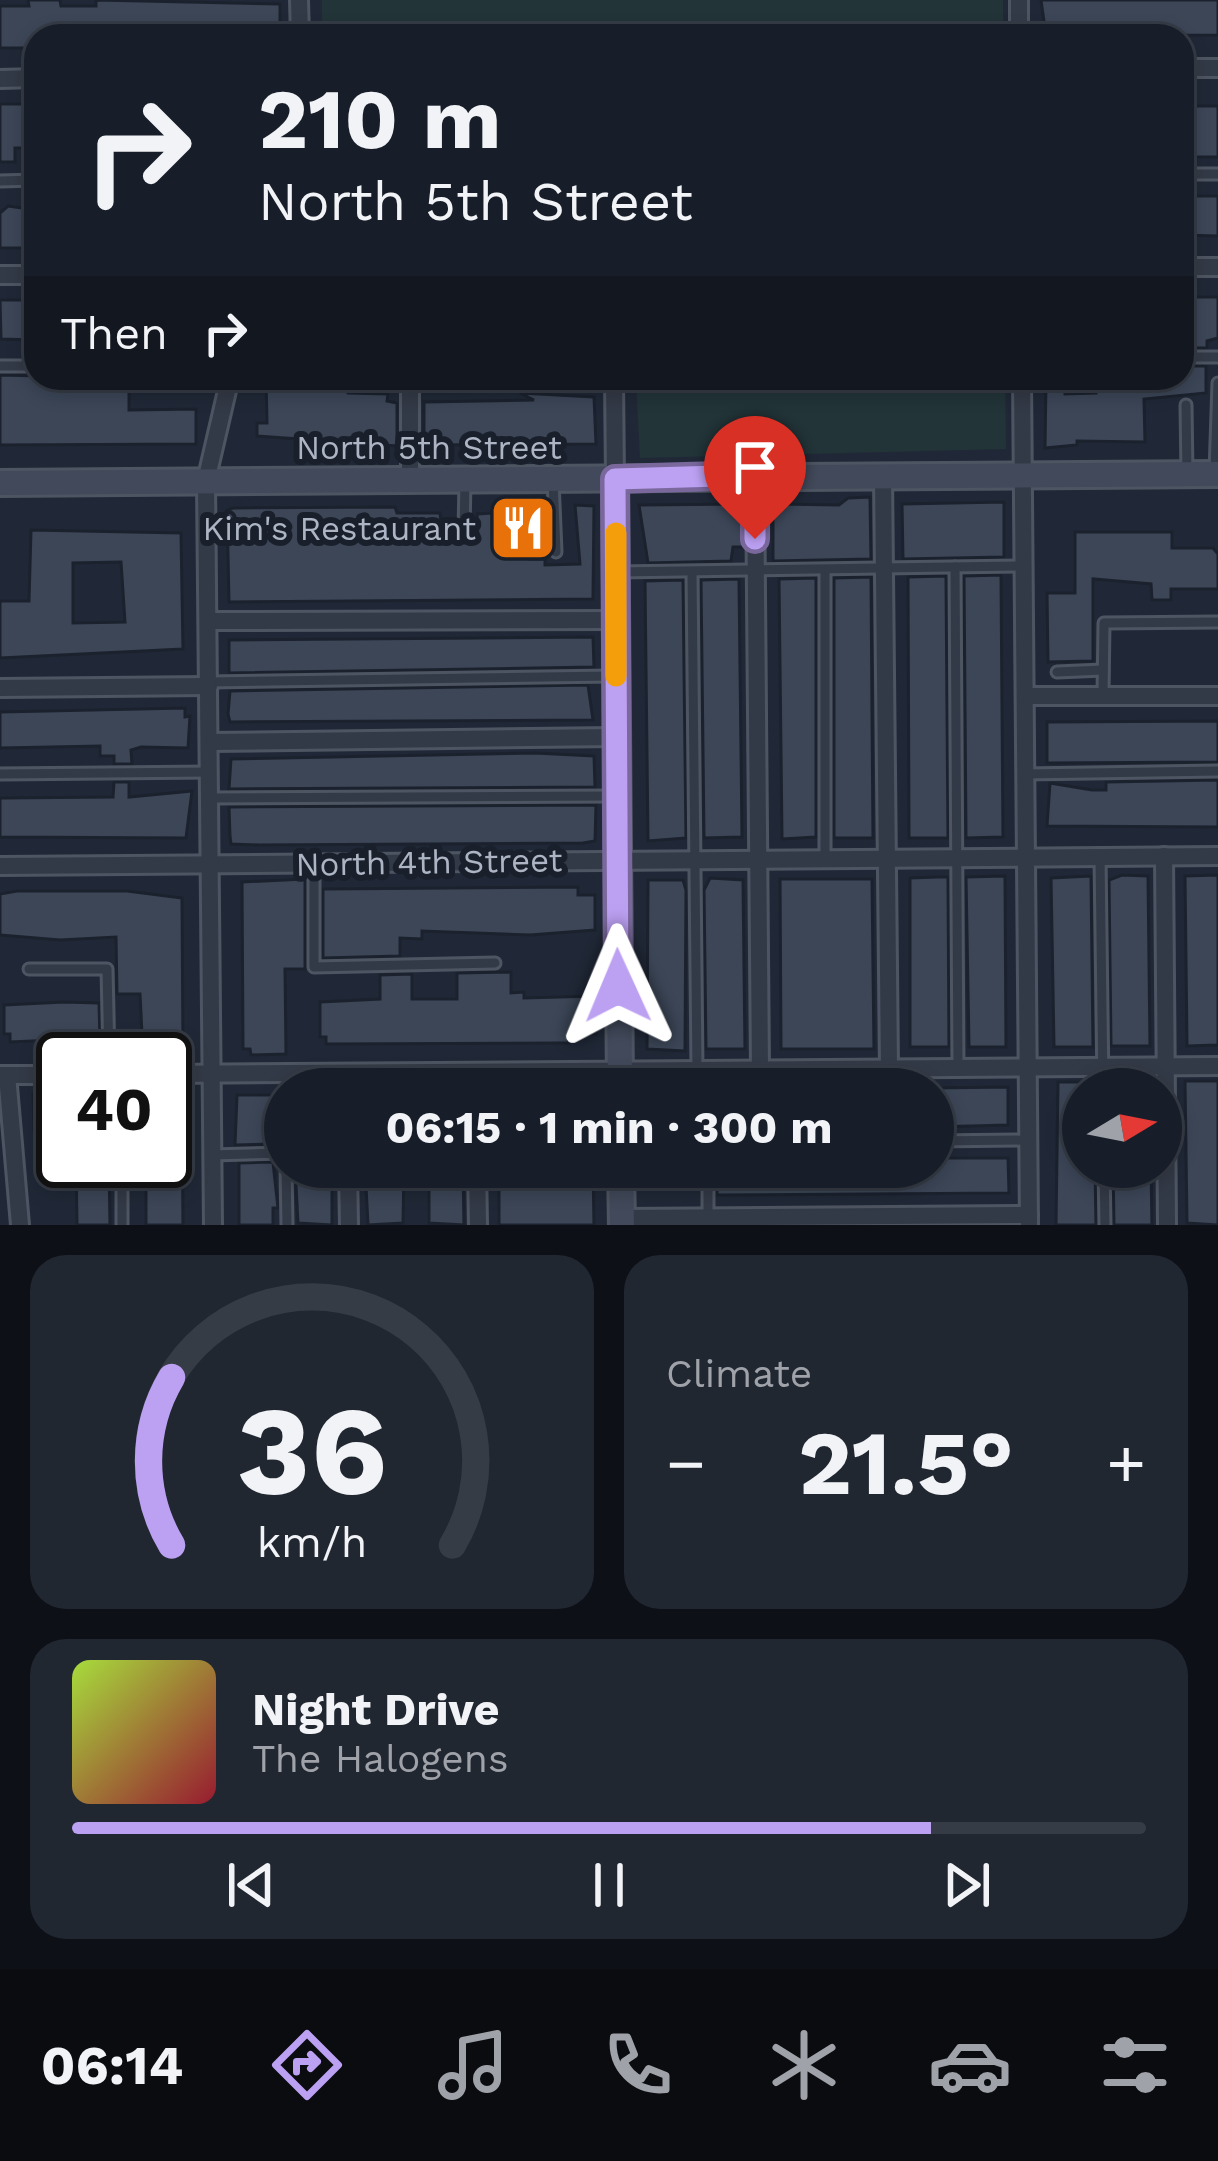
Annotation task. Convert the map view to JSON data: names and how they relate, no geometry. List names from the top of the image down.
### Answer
{
  "streets": {
    "street": ["North 5th Street", "North 4th Street"]
  },
  "places": {
    "restaurant": ["Kim's Restaurant"]
  },
  "north": "right",
  "page": {
    "turn": ["210 m", "North 5th Street"],
    "then": "Then",
    "limit": "40",
    "trip": "06:15 · 1 min · 300 m",
    "tile": "Climate",
    "heat": ["−", "21.5°", "+"],
    "song": ["Night Drive", "The Halogens"],
    "tabs": "06:14",
    "gauge": ["36", "km/h"]
  }
}
